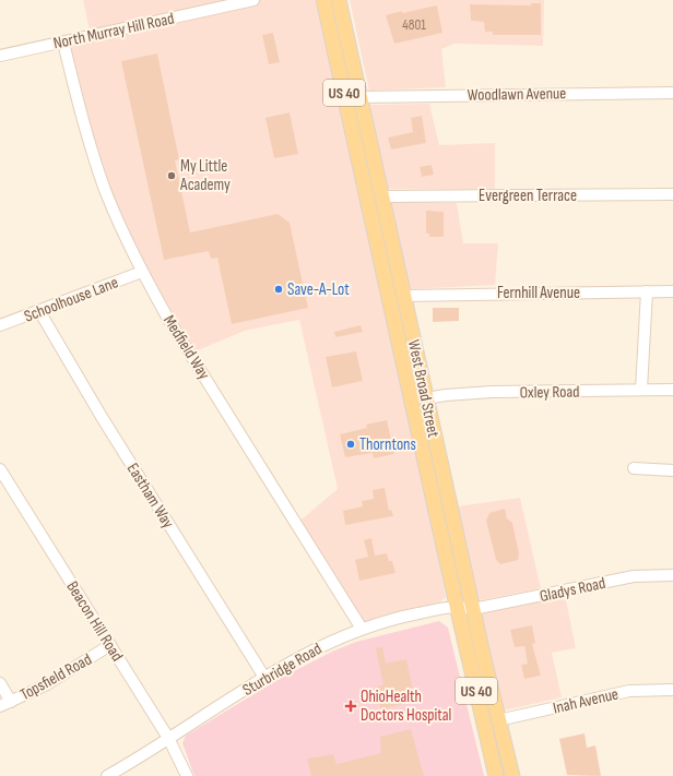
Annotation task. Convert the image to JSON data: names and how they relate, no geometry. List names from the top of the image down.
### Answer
{
  "streets": {
    "main road": ["US 40", "West Broad Street"],
    "street": [
      "North Murray Hill Road",
      "Woodlawn Avenue",
      "Evergreen Terrace",
      "Fernhill Avenue",
      "Schoolhouse Lane",
      "Medfield Way",
      "Oxley Road",
      "Eastham Way",
      "Gladys Road",
      "Beacon Hill Road",
      "Sturbridge Road",
      "Topsfield Road",
      "Inah Avenue"
    ]
  },
  "crossings": [
    ["North Murray Hill Road", "Medfield Way"],
    ["Woodlawn Avenue", "West Broad Street"],
    ["Evergreen Terrace", "West Broad Street"],
    ["Fernhill Avenue", "West Broad Street"],
    ["Schoolhouse Lane", "Medfield Way"],
    ["Schoolhouse Lane", "Eastham Way"],
    ["Medfield Way", "Sturbridge Road"],
    ["West Broad Street", "Oxley Road"],
    ["West Broad Street", "Gladys Road"],
    ["West Broad Street", "Sturbridge Road"],
    ["West Broad Street", "Inah Avenue"],
    ["Eastham Way", "Sturbridge Road"],
    ["Gladys Road", "Sturbridge Road"],
    ["Beacon Hill Road", "Sturbridge Road"],
    ["Beacon Hill Road", "Topsfield Road"]
  ],
  "places": {
    "other": ["My Little Academy", "Save-A-Lot", "Thorntons"],
    "health": ["OhioHealth Doctors Hospital"]
  },
  "house_numbers": ["4801"]
}
